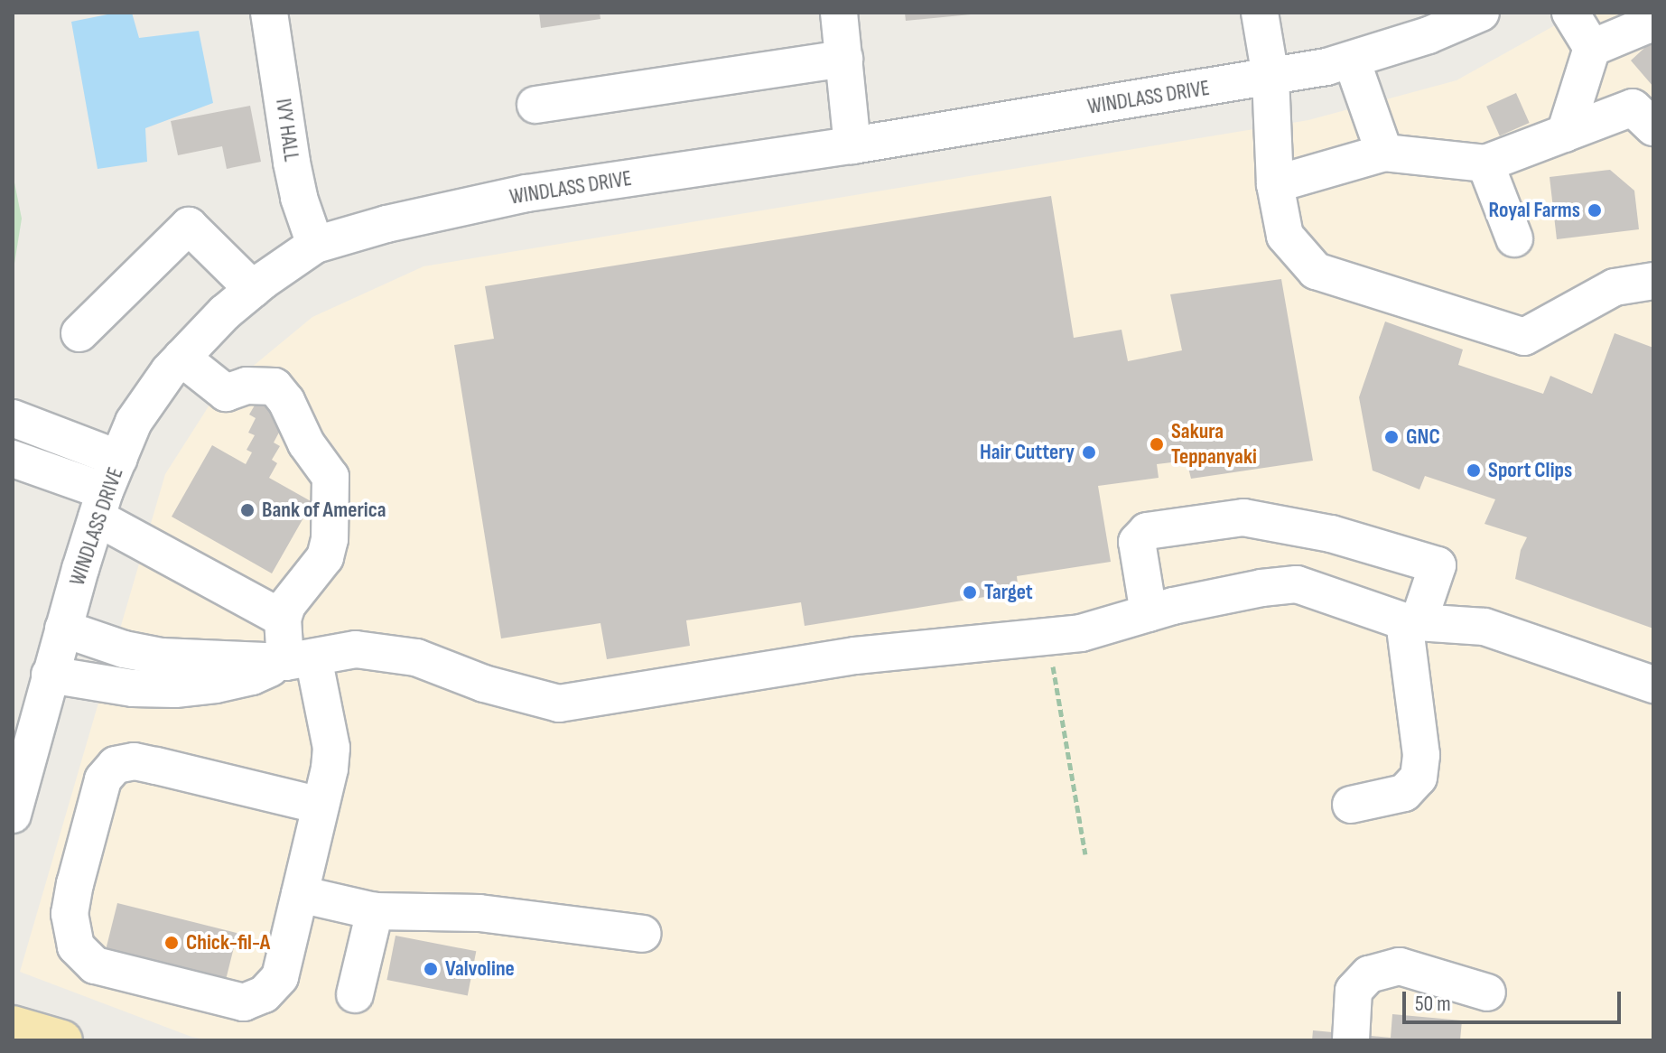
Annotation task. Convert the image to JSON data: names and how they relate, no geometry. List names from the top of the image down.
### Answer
{
  "streets": {
    "street": ["WINDLASS DRIVE", "IVY HALL"]
  },
  "crossings": [
    ["WINDLASS DRIVE", "IVY HALL"]
  ],
  "places": [
    "Royal Farms",
    "GNC",
    "Sakura Teppanyaki",
    "Hair Cuttery",
    "Sport Clips",
    "Bank of America",
    "Target",
    "Chick-fil-A",
    "Valvoline"
  ],
  "scale_bar": "50 m"
}
